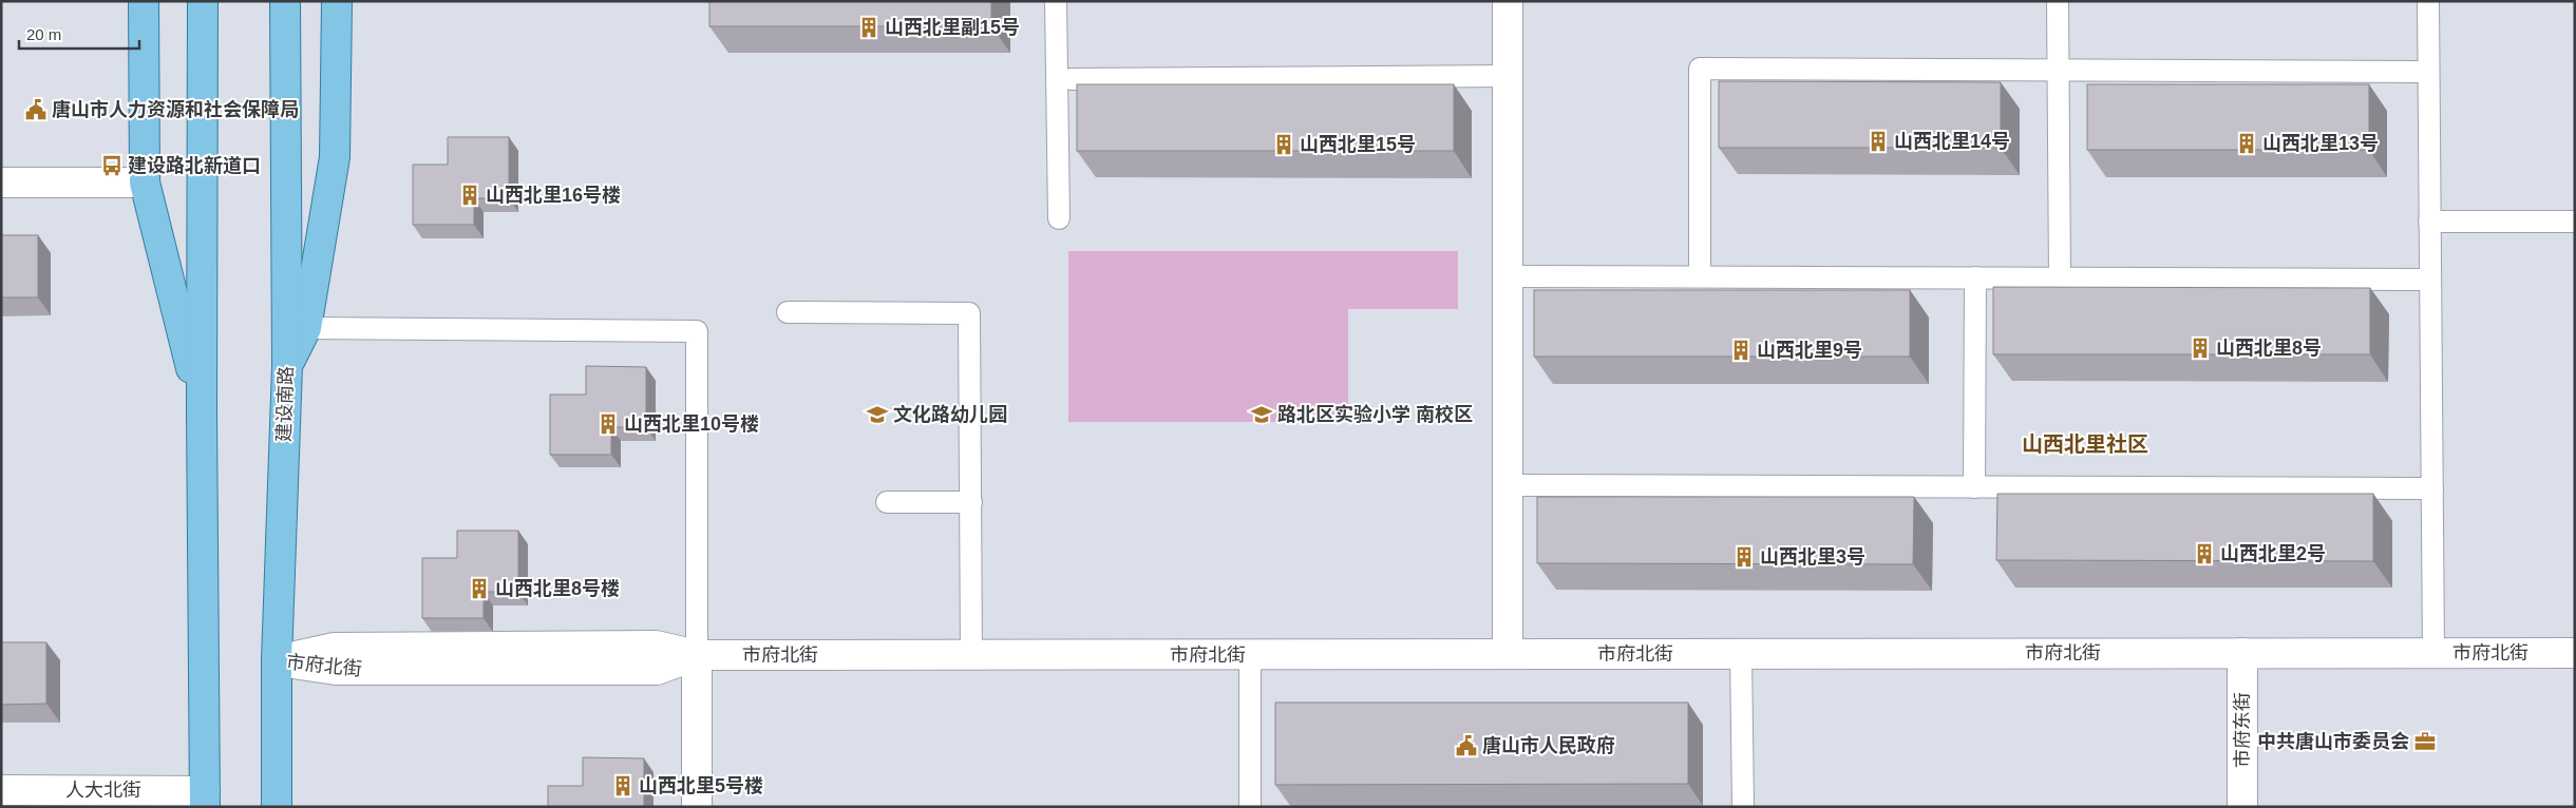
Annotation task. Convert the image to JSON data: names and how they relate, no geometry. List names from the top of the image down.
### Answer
{
  "streets": {
    "main road": ["建设南路"],
    "street": ["市府北街", "市府东街", "人大北街"]
  },
  "crossings": [
    ["建设南路", "市府北街"],
    ["市府北街", "市府东街"]
  ],
  "districts": ["山西北里社区"],
  "places": {
    "building": [
      "山西北里副15号",
      "山西北里14号",
      "山西北里13号",
      "山西北里15号",
      "山西北里16号楼",
      "山西北里8号",
      "山西北里9号",
      "山西北里10号楼",
      "山西北里2号",
      "山西北里3号",
      "山西北里8号楼",
      "山西北里5号楼"
    ],
    "public building": ["唐山市人力资源和社会保障局", "唐山市人民政府"],
    "bus stop": ["建设路北新道口"],
    "school or university": ["文化路幼儿园", "路北区实验小学 南校区"],
    "office": ["中共唐山市委员会"]
  },
  "scale_bar": "20 m"
}
